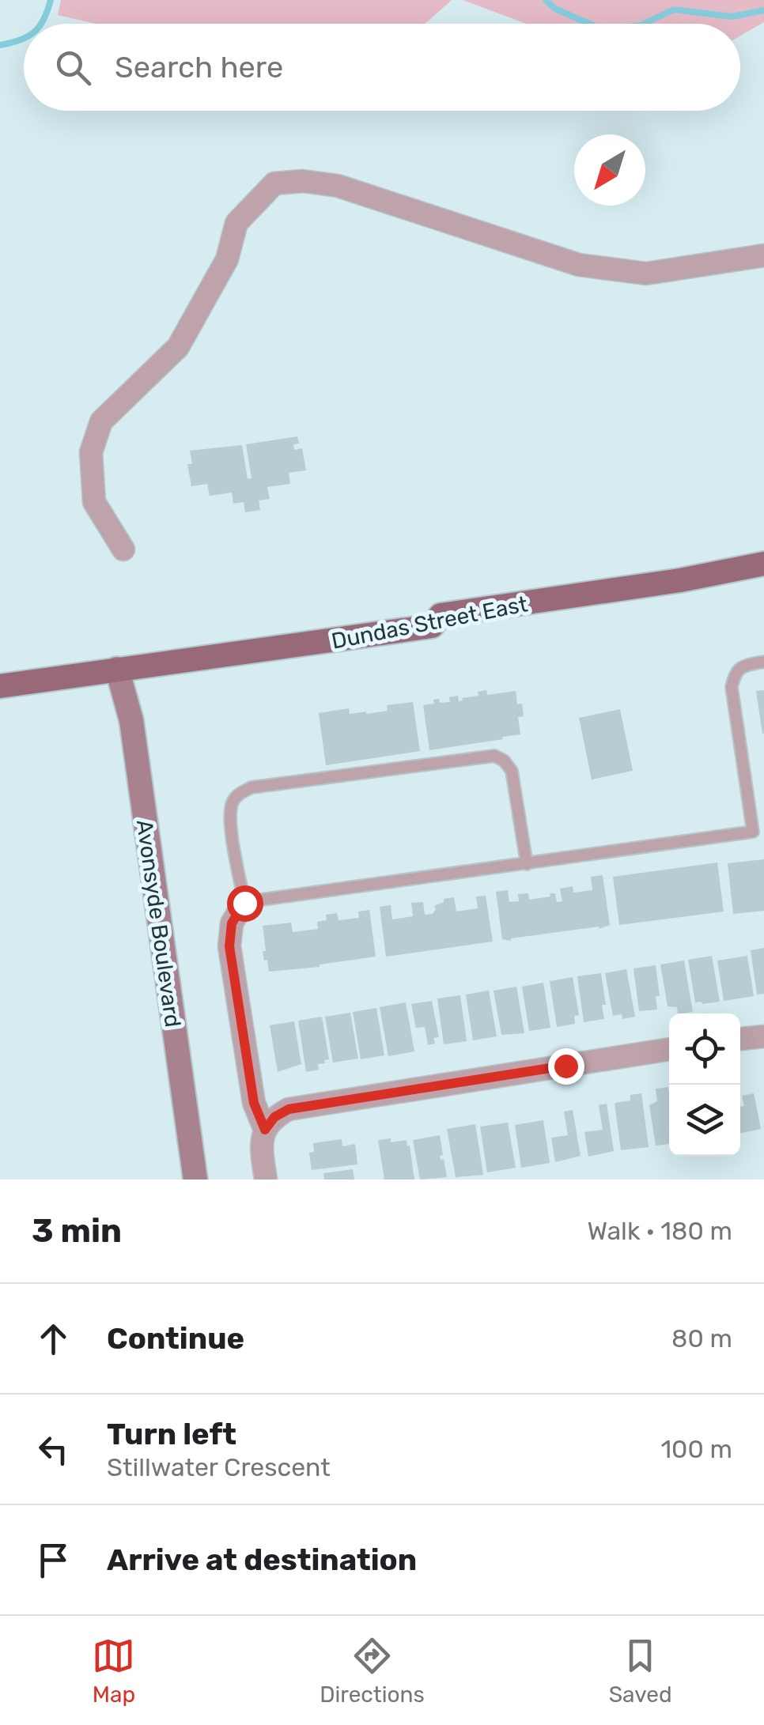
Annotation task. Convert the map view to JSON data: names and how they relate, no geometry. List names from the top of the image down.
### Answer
{
  "streets": {
    "main road": ["Dundas Street East", "Avonsyde Boulevard"]
  },
  "crossings": [
    ["Dundas Street East", "Avonsyde Boulevard"]
  ],
  "north": "bottom left",
  "page": {
    "search": "Search here",
    "heading": ["3 min", "Walk · 180 m"],
    "list": [
      ["Continue", "80 m"],
      ["Turn left", "Stillwater Crescent", "100 m"],
      "Arrive at destination"
    ],
    "nav": ["Map", "Directions", "Saved"]
  }
}
